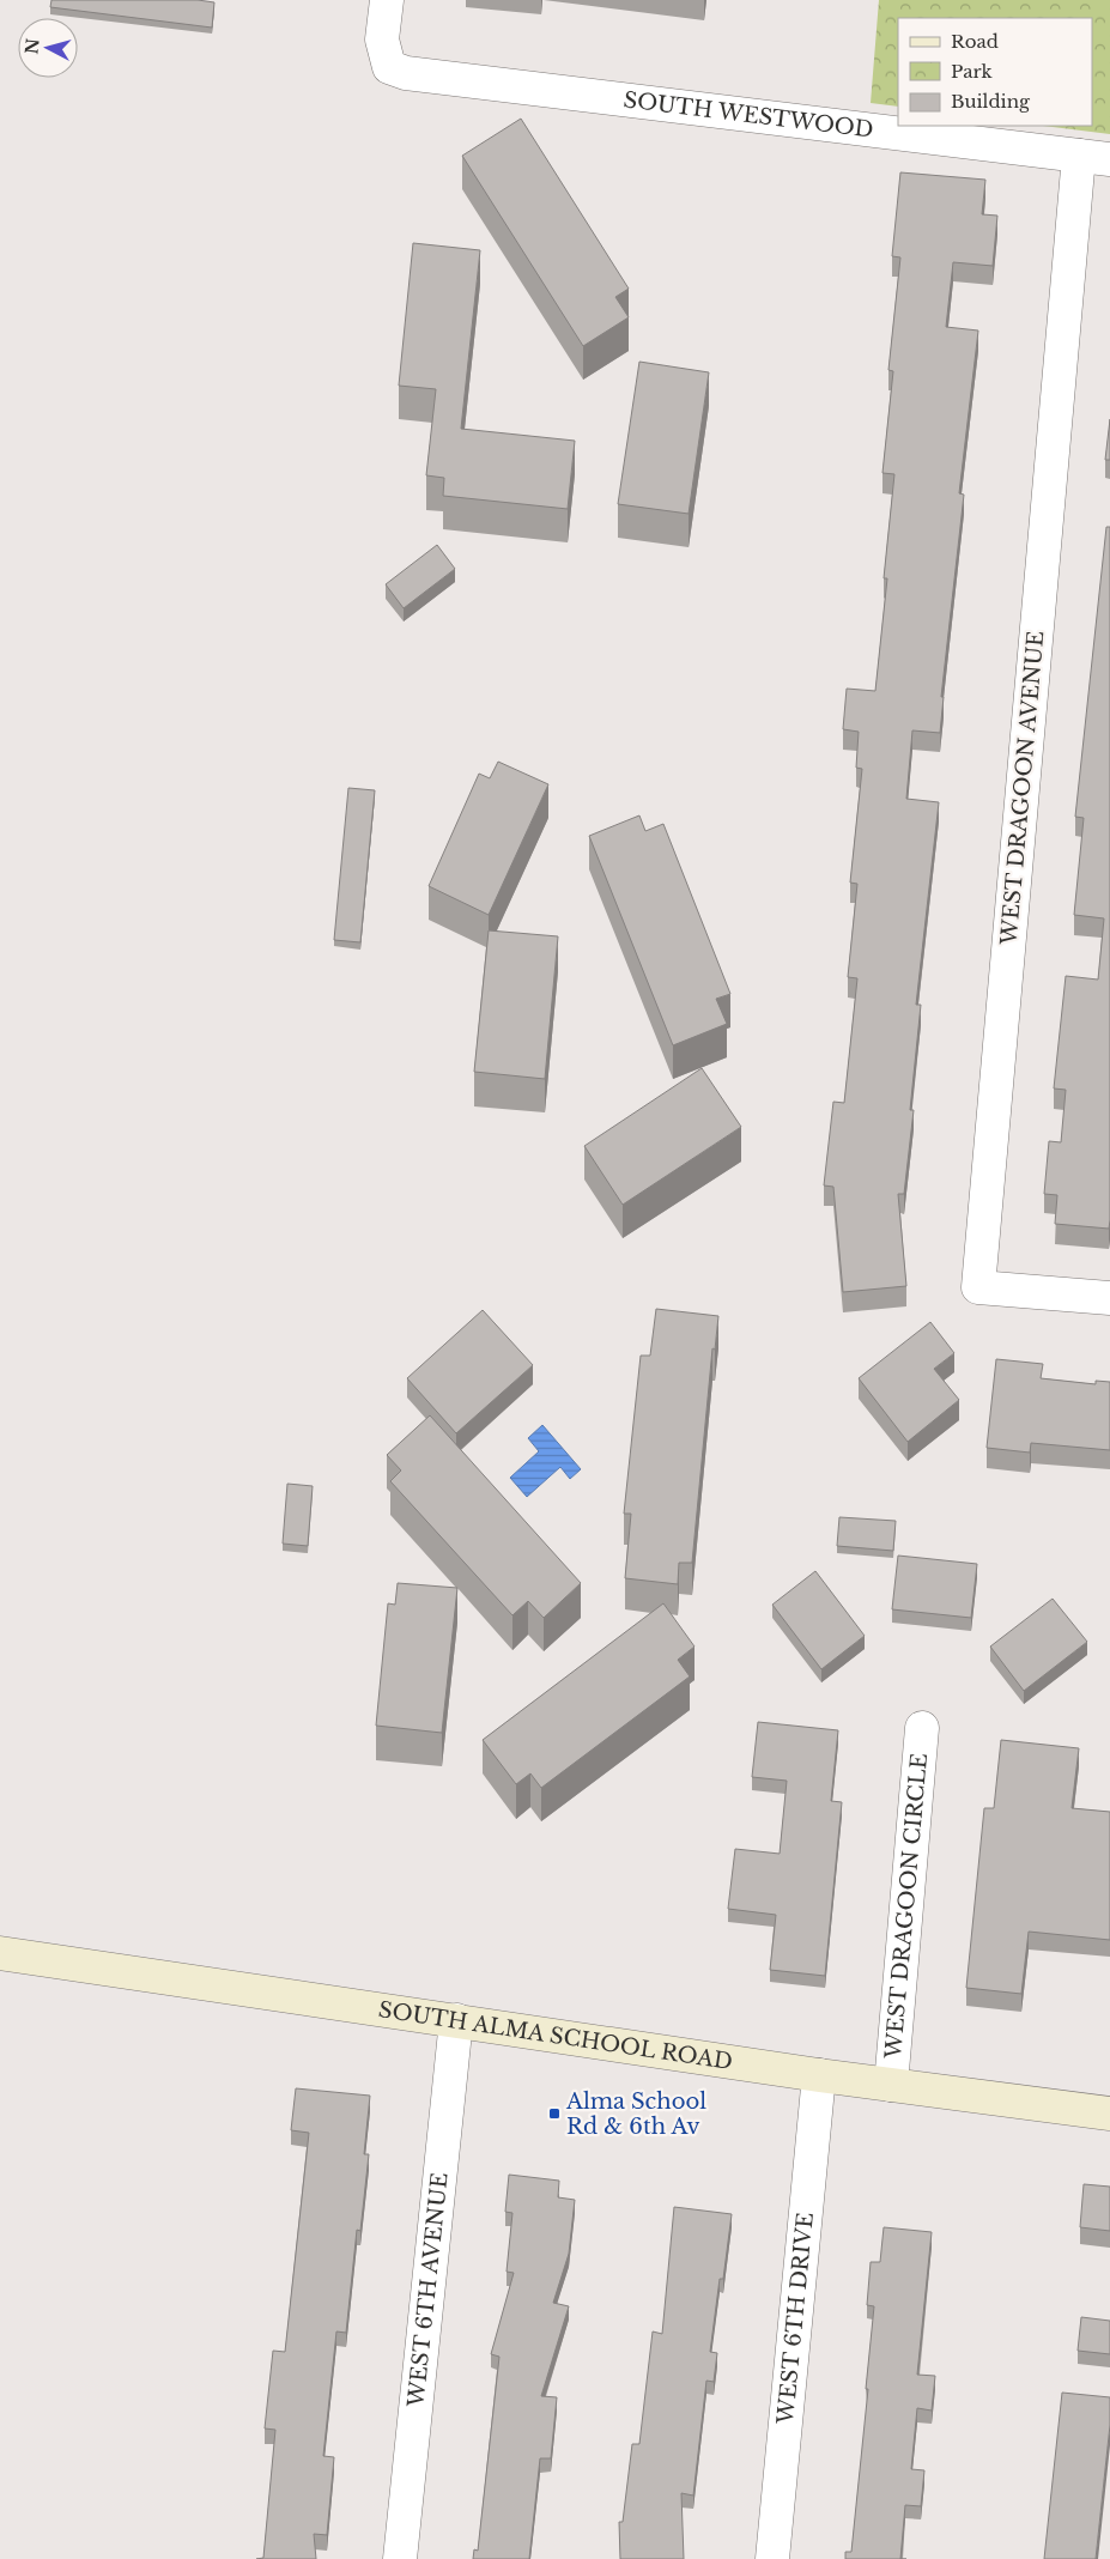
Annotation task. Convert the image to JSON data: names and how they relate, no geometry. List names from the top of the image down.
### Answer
{
  "streets": {
    "main road": ["SOUTH ALMA SCHOOL ROAD"],
    "street": [
      "SOUTH WESTWOOD",
      "WEST DRAGOON AVENUE",
      "WEST DRAGOON CIRCLE",
      "WEST 6TH AVENUE",
      "WEST 6TH DRIVE"
    ]
  },
  "crossings": [
    ["SOUTH WESTWOOD", "WEST DRAGOON AVENUE"],
    ["WEST DRAGOON CIRCLE", "SOUTH ALMA SCHOOL ROAD"],
    ["SOUTH ALMA SCHOOL ROAD", "WEST 6TH AVENUE"],
    ["SOUTH ALMA SCHOOL ROAD", "WEST 6TH DRIVE"]
  ],
  "places": {
    "transit": ["Alma School Rd & 6th Av"]
  },
  "legend": ["Road", "Park", "Building"],
  "north": "left"
}
